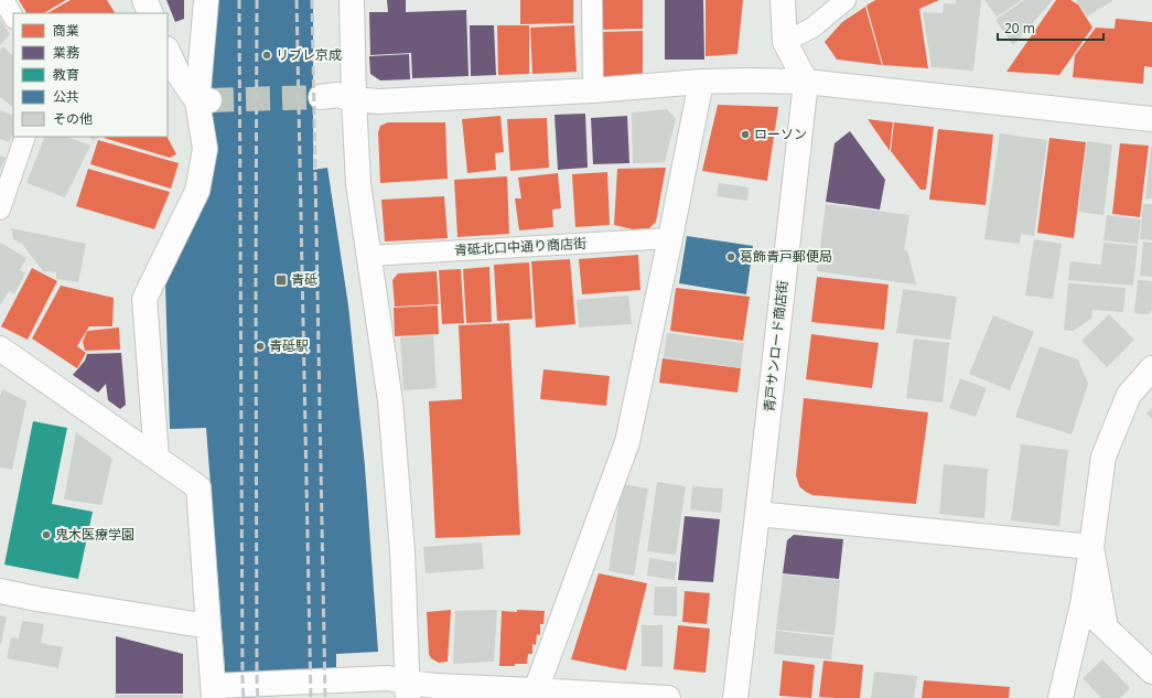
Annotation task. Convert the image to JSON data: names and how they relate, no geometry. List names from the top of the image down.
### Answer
{
  "streets": {
    "street": ["青戸サンロード商店街"],
    "lane": ["青砥北口中通り商店街"]
  },
  "places": {
    "other": [
      "リブレ京成",
      "ローソン",
      "葛飾青戸郵便局",
      "青砥駅",
      "鬼木医療学園"
    ],
    "transit": ["青砥"]
  },
  "legend": [
    "商業",
    "業務",
    "教育",
    "公共",
    "その他"
  ],
  "scale_bar": "20 m"
}
